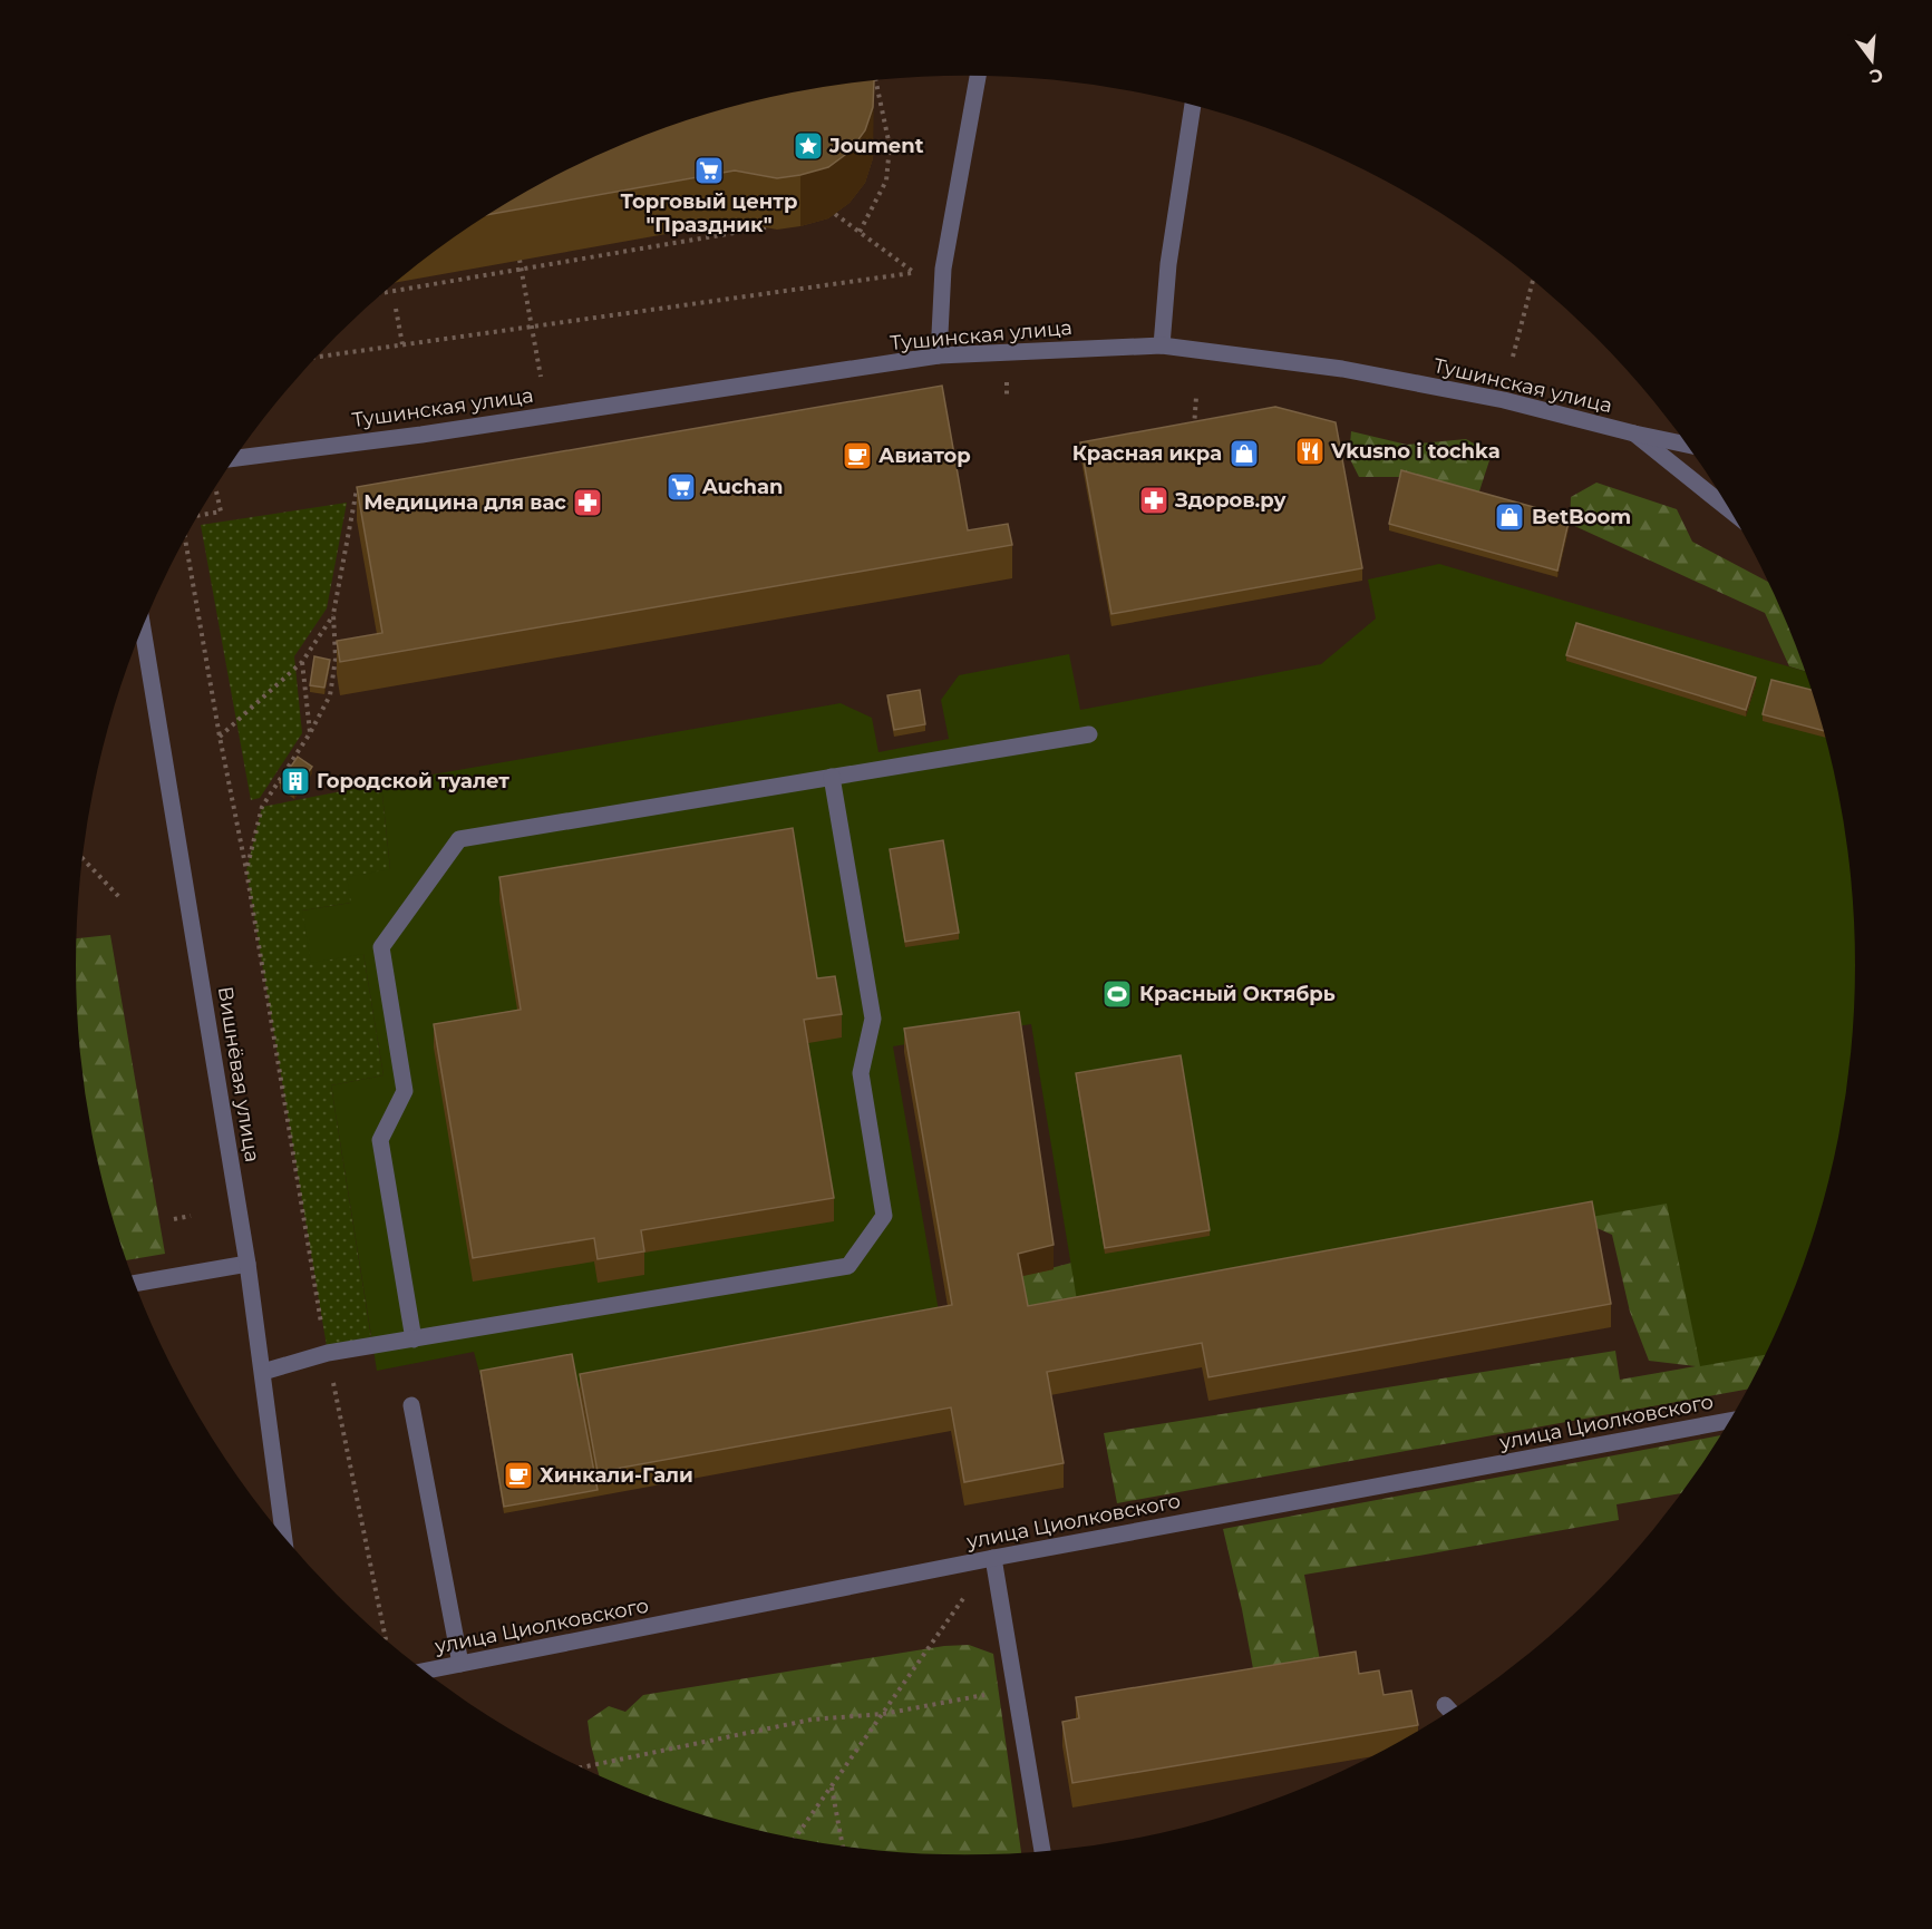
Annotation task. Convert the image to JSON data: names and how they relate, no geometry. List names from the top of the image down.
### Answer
{
  "streets": {
    "street": ["Тушинская улица", "Вишнёвая улица", "улица Циолковского"]
  },
  "places": {
    "place": ["Joument"],
    "supermarket": ["Торговый центр \"Праздник\"", "Auchan"],
    "restaurant": ["Vkusno i tochka"],
    "shop": ["Красная икра", "BetBoom"],
    "cafe": ["Авиатор", "Хинкали-Гали"],
    "pharmacy": ["Здоров.ру", "Медицина для вас"],
    "building": ["Городской туалет"],
    "sports": ["Красный Октябрь"]
  },
  "north": "bottom"
}
